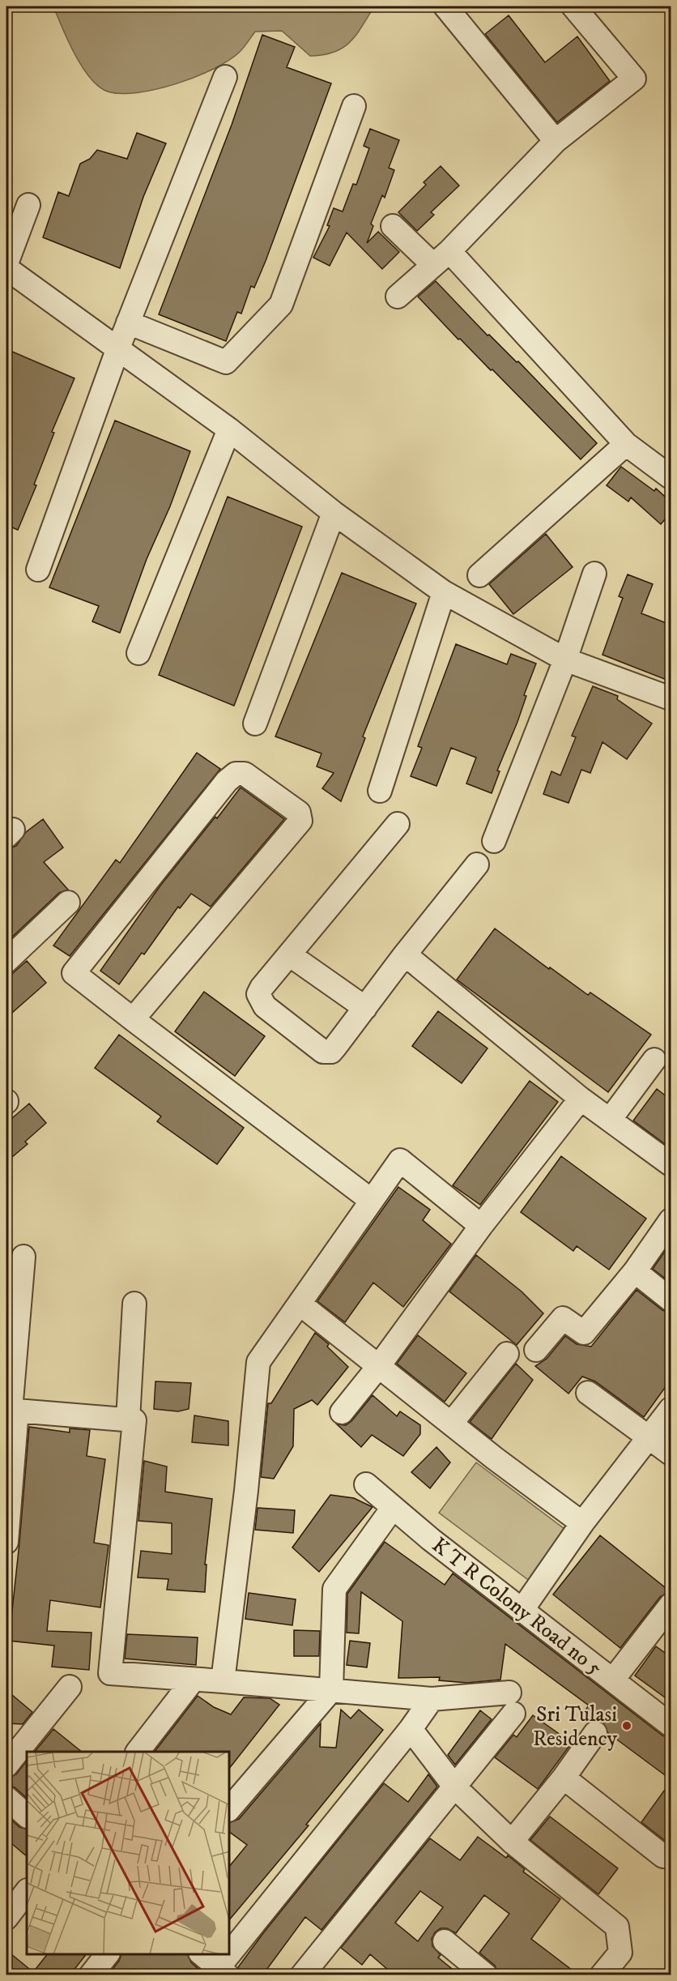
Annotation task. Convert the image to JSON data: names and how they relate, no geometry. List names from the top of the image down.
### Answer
{
  "streets": {
    "street": ["K T R Colony Road no 5"]
  },
  "places": ["Sri Tulasi Residency"]
}
